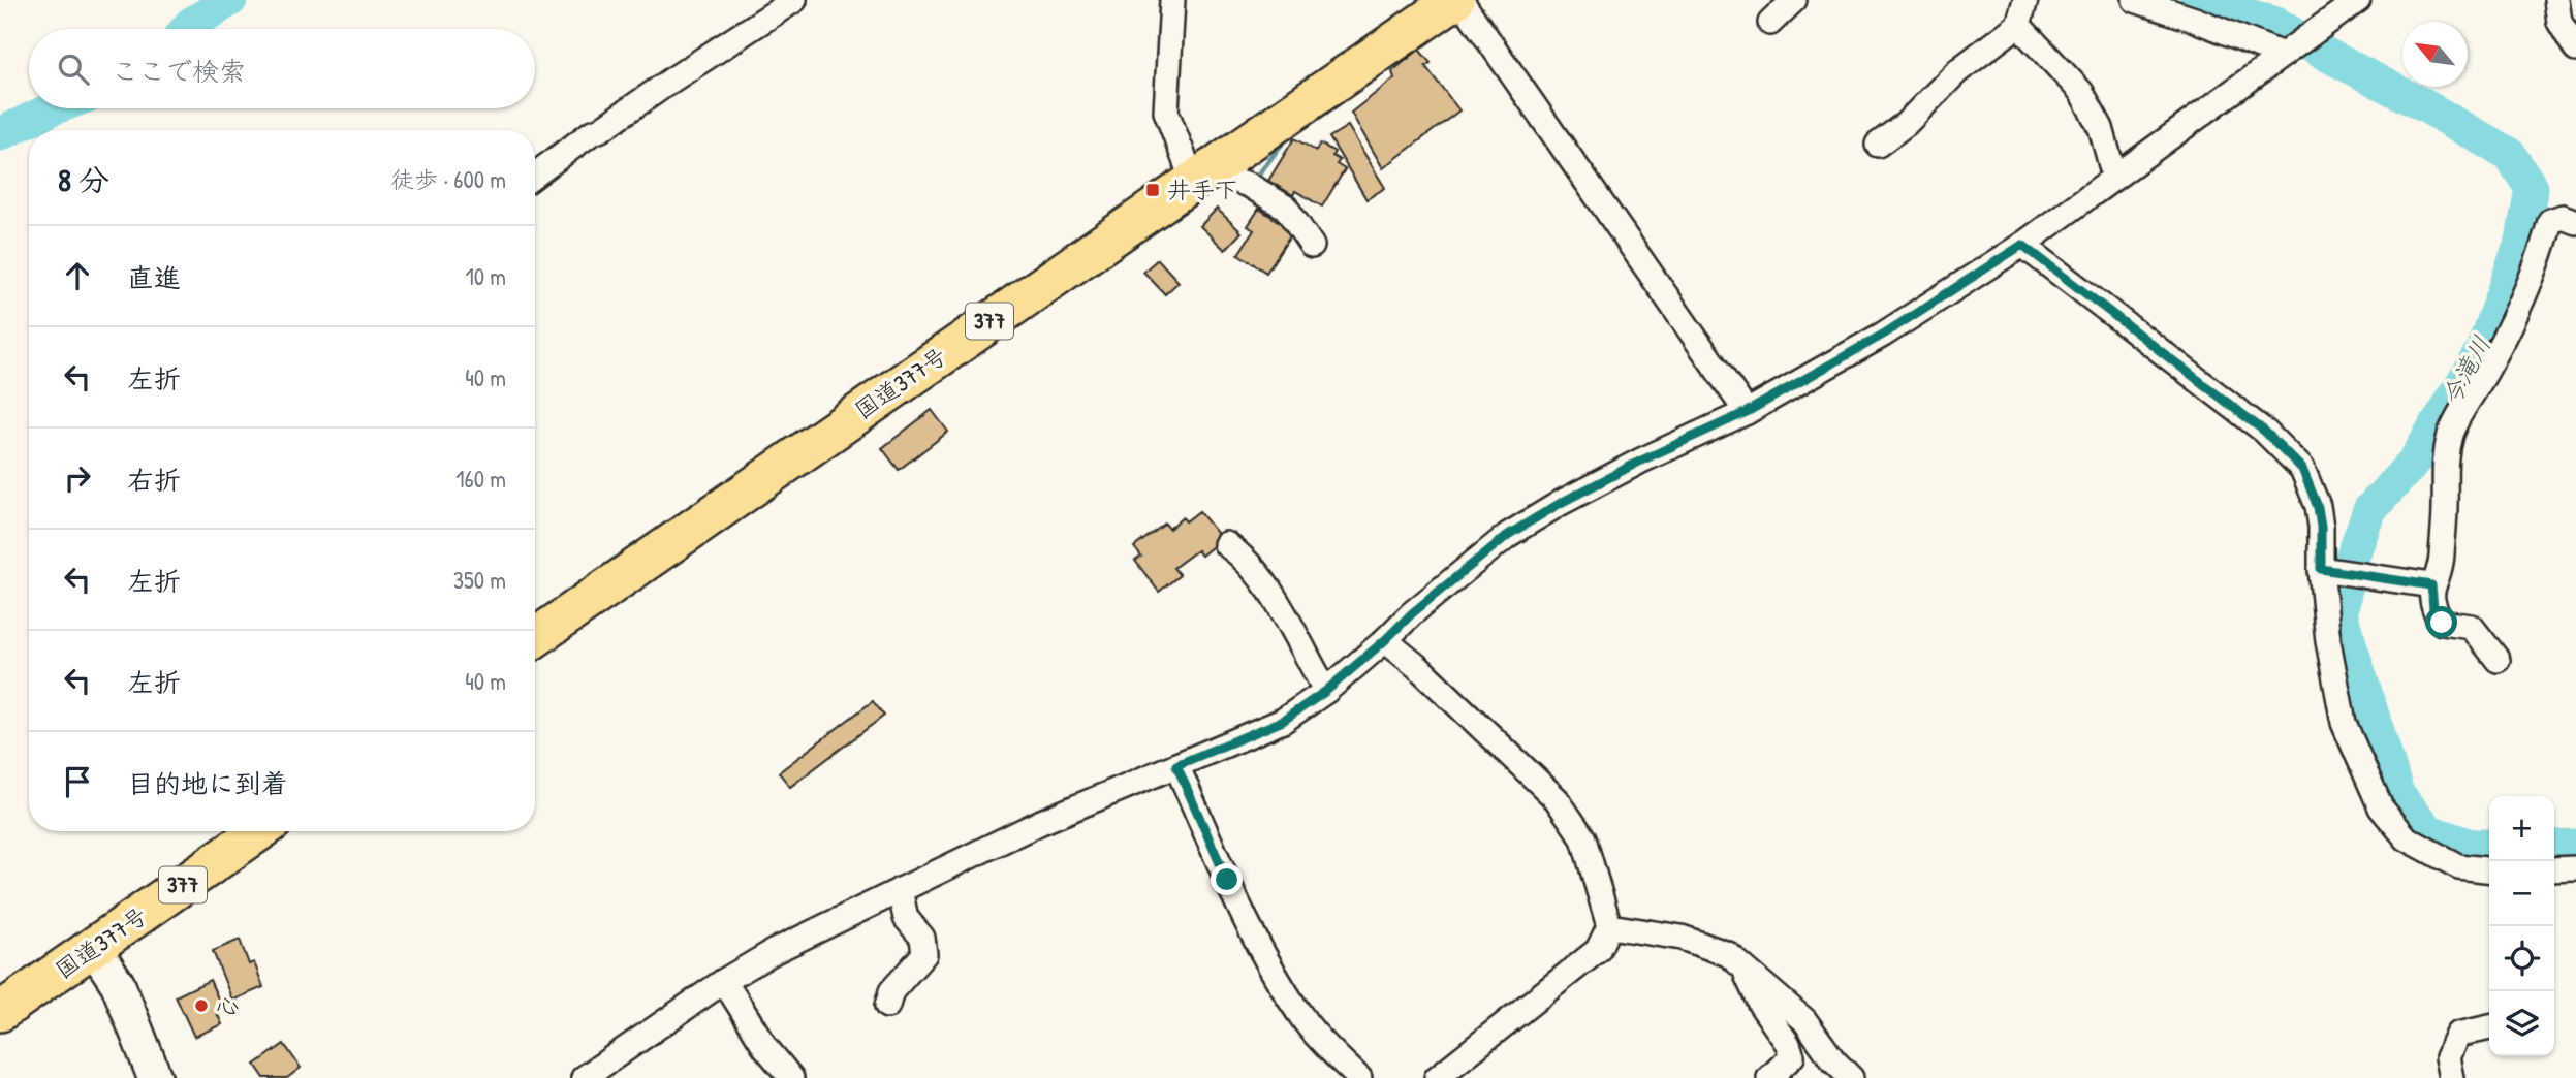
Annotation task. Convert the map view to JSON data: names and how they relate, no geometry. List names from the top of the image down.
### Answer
{
  "streets": {
    "highway": ["377", "国道377号"]
  },
  "water": ["今滝川"],
  "places": {
    "transit": ["井手下"],
    "other": ["心"]
  },
  "north": "top left",
  "page": {
    "search": "ここで検索",
    "heading": ["8 分", "徒歩 · 600 m"],
    "list": [
      ["直進", "10 m"],
      ["左折", "40 m"],
      ["右折", "160 m"],
      ["左折", "350 m"],
      ["左折", "40 m"],
      "目的地に到着"
    ],
    "map_buttons": ["+", "−"]
  }
}
